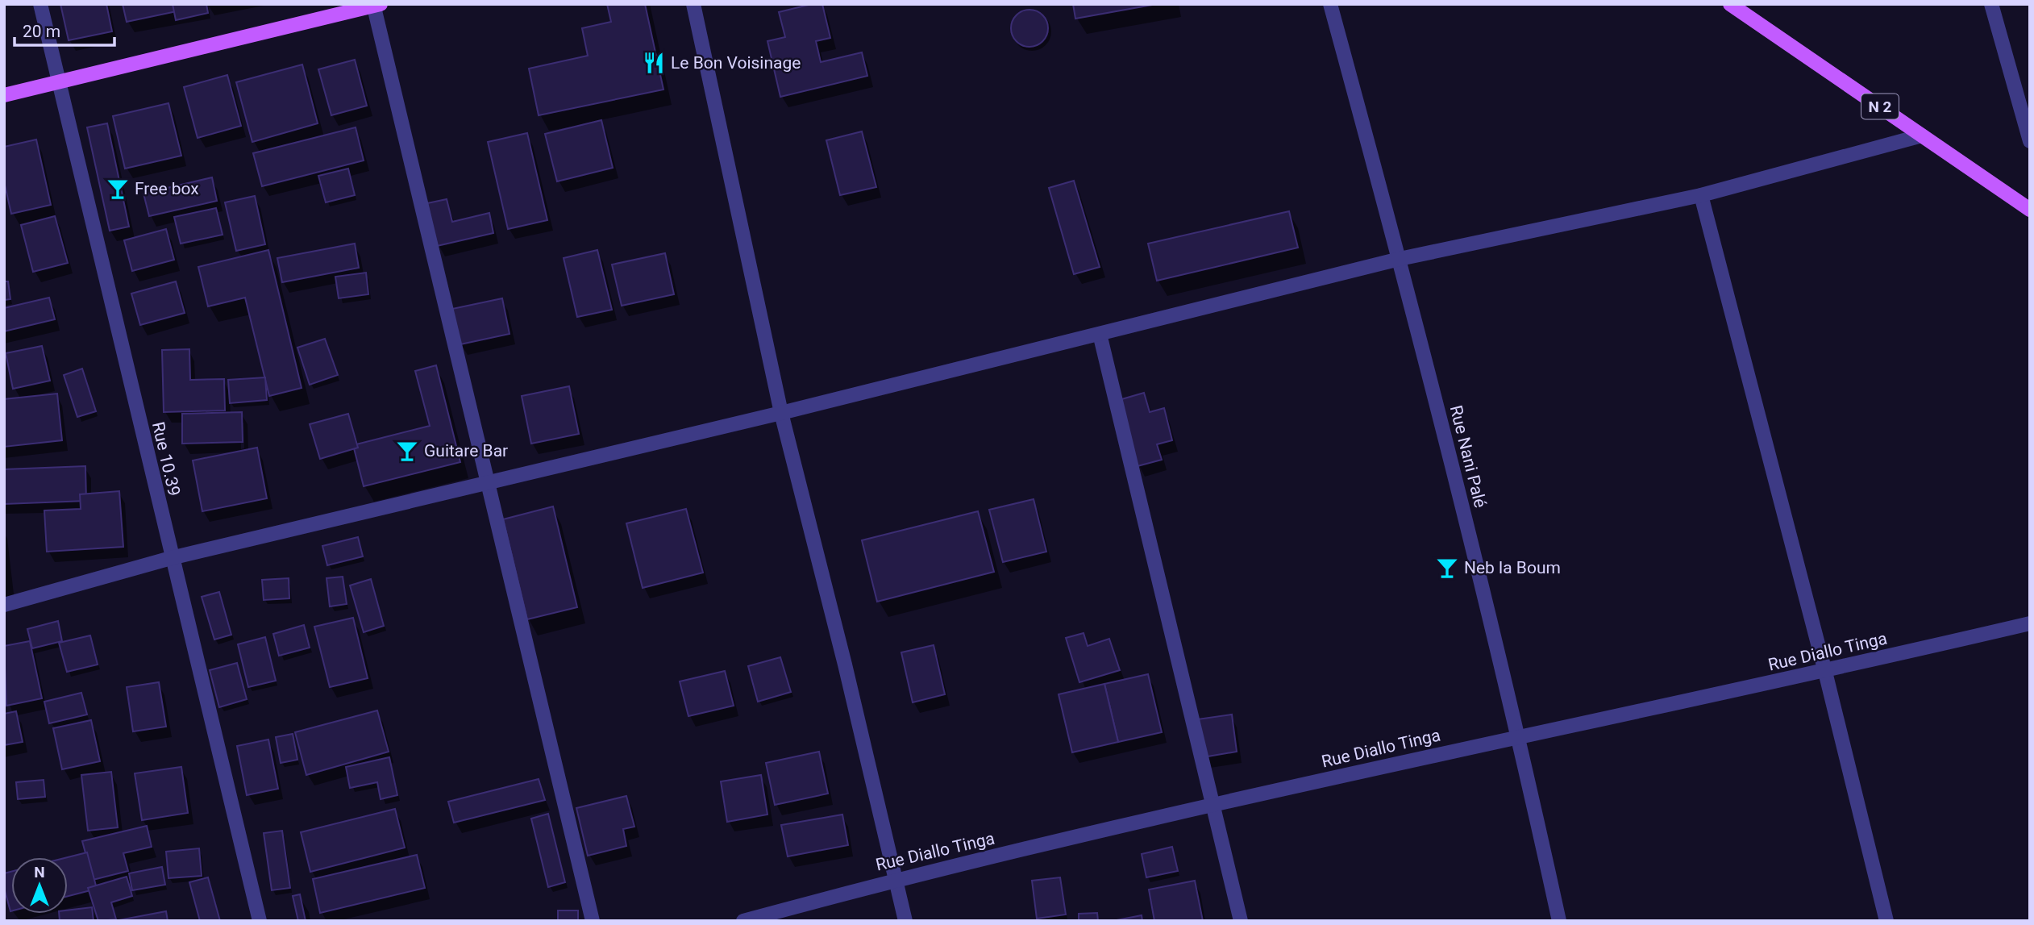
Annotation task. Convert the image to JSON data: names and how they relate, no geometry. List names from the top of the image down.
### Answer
{
  "streets": {
    "main road": ["N 2"],
    "street": ["Rue Nani Palé", "Rue 10.39", "Rue Diallo Tinga"]
  },
  "crossings": [
    ["Rue Nani Palé", "Rue Diallo Tinga"]
  ],
  "places": {
    "restaurant": ["Le Bon Voisinage"],
    "bar": ["Free box", "Guitare Bar", "Neb la Boum"]
  },
  "scale_bar": "20 m",
  "north": "top"
}
